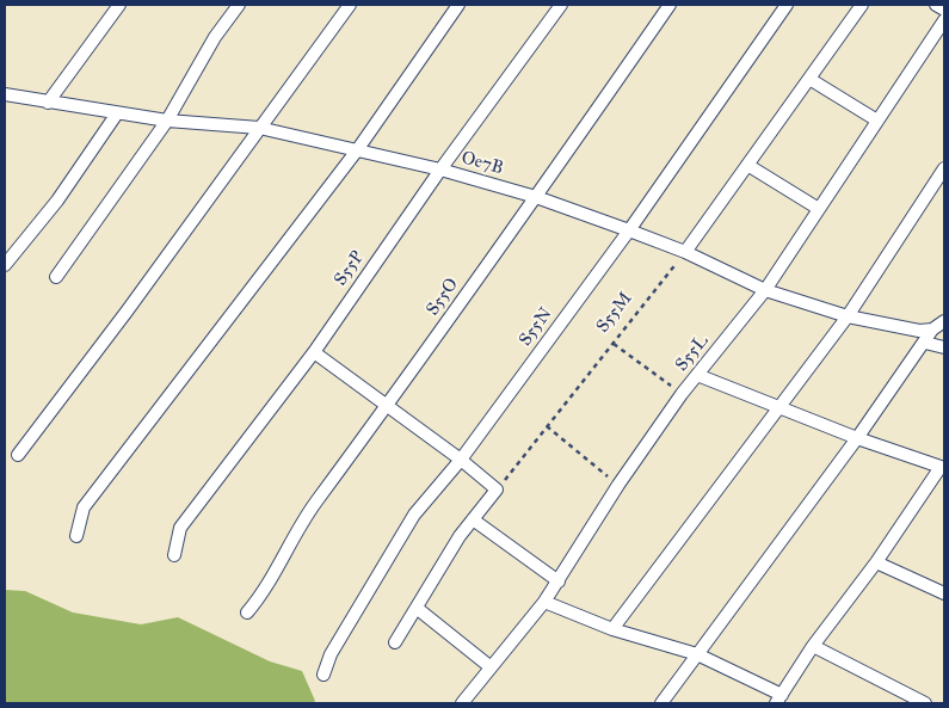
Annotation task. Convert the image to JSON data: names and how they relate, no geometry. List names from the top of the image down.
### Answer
{
  "streets": {
    "street": [
      "Oe7B",
      "S55P",
      "S55O",
      "S55N",
      "S55L"
    ],
    "path": ["S55M"]
  },
  "crossings": [
    ["Oe7B", "S55P"],
    ["Oe7B", "S55O"],
    ["Oe7B", "S55M"],
    ["Oe7B", "S55N"],
    ["Oe7B", "S55L"]
  ]
}
